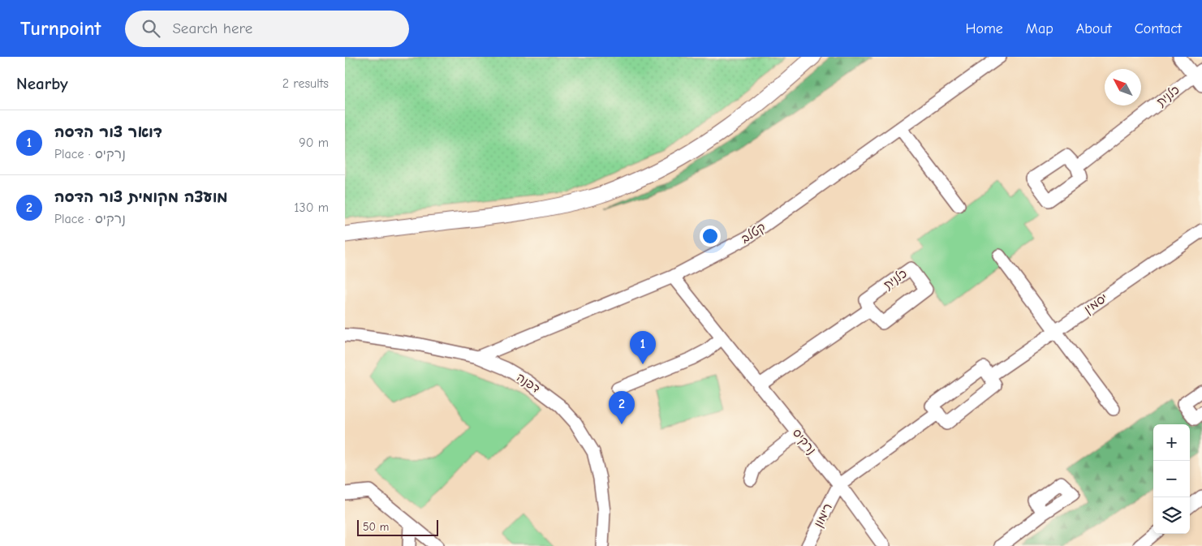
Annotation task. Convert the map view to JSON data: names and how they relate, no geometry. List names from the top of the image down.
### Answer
{
  "streets": {
    "street": [
      "כלנית",
      "קטלב",
      "יסמין",
      "דפנה",
      "נרקיס",
      "רימון"
    ]
  },
  "crossings": [
    ["קטלב", "דפנה"],
    ["קטלב", "נרקיס"],
    ["נרקיס", "רימון"]
  ],
  "scale_bar": "50 m",
  "north": "top left",
  "page": {
    "header": "Turnpoint",
    "search": "Search here",
    "nav": [
      "Home",
      "Map",
      "About",
      "Contact"
    ],
    "heading": ["Nearby", "2 results"],
    "list": [
      {
        "mark": "1",
        "name": "דואר צור הדסה",
        "note": "Place · נרקיס",
        "value": "90 m"
      },
      {
        "mark": "2",
        "name": "מועצה מקומית צור הדסה",
        "note": "Place · נרקיס",
        "value": "130 m"
      }
    ],
    "pins": ["1", "2"],
    "map_buttons": ["+", "−"],
    "scale": "50 m"
  }
}
